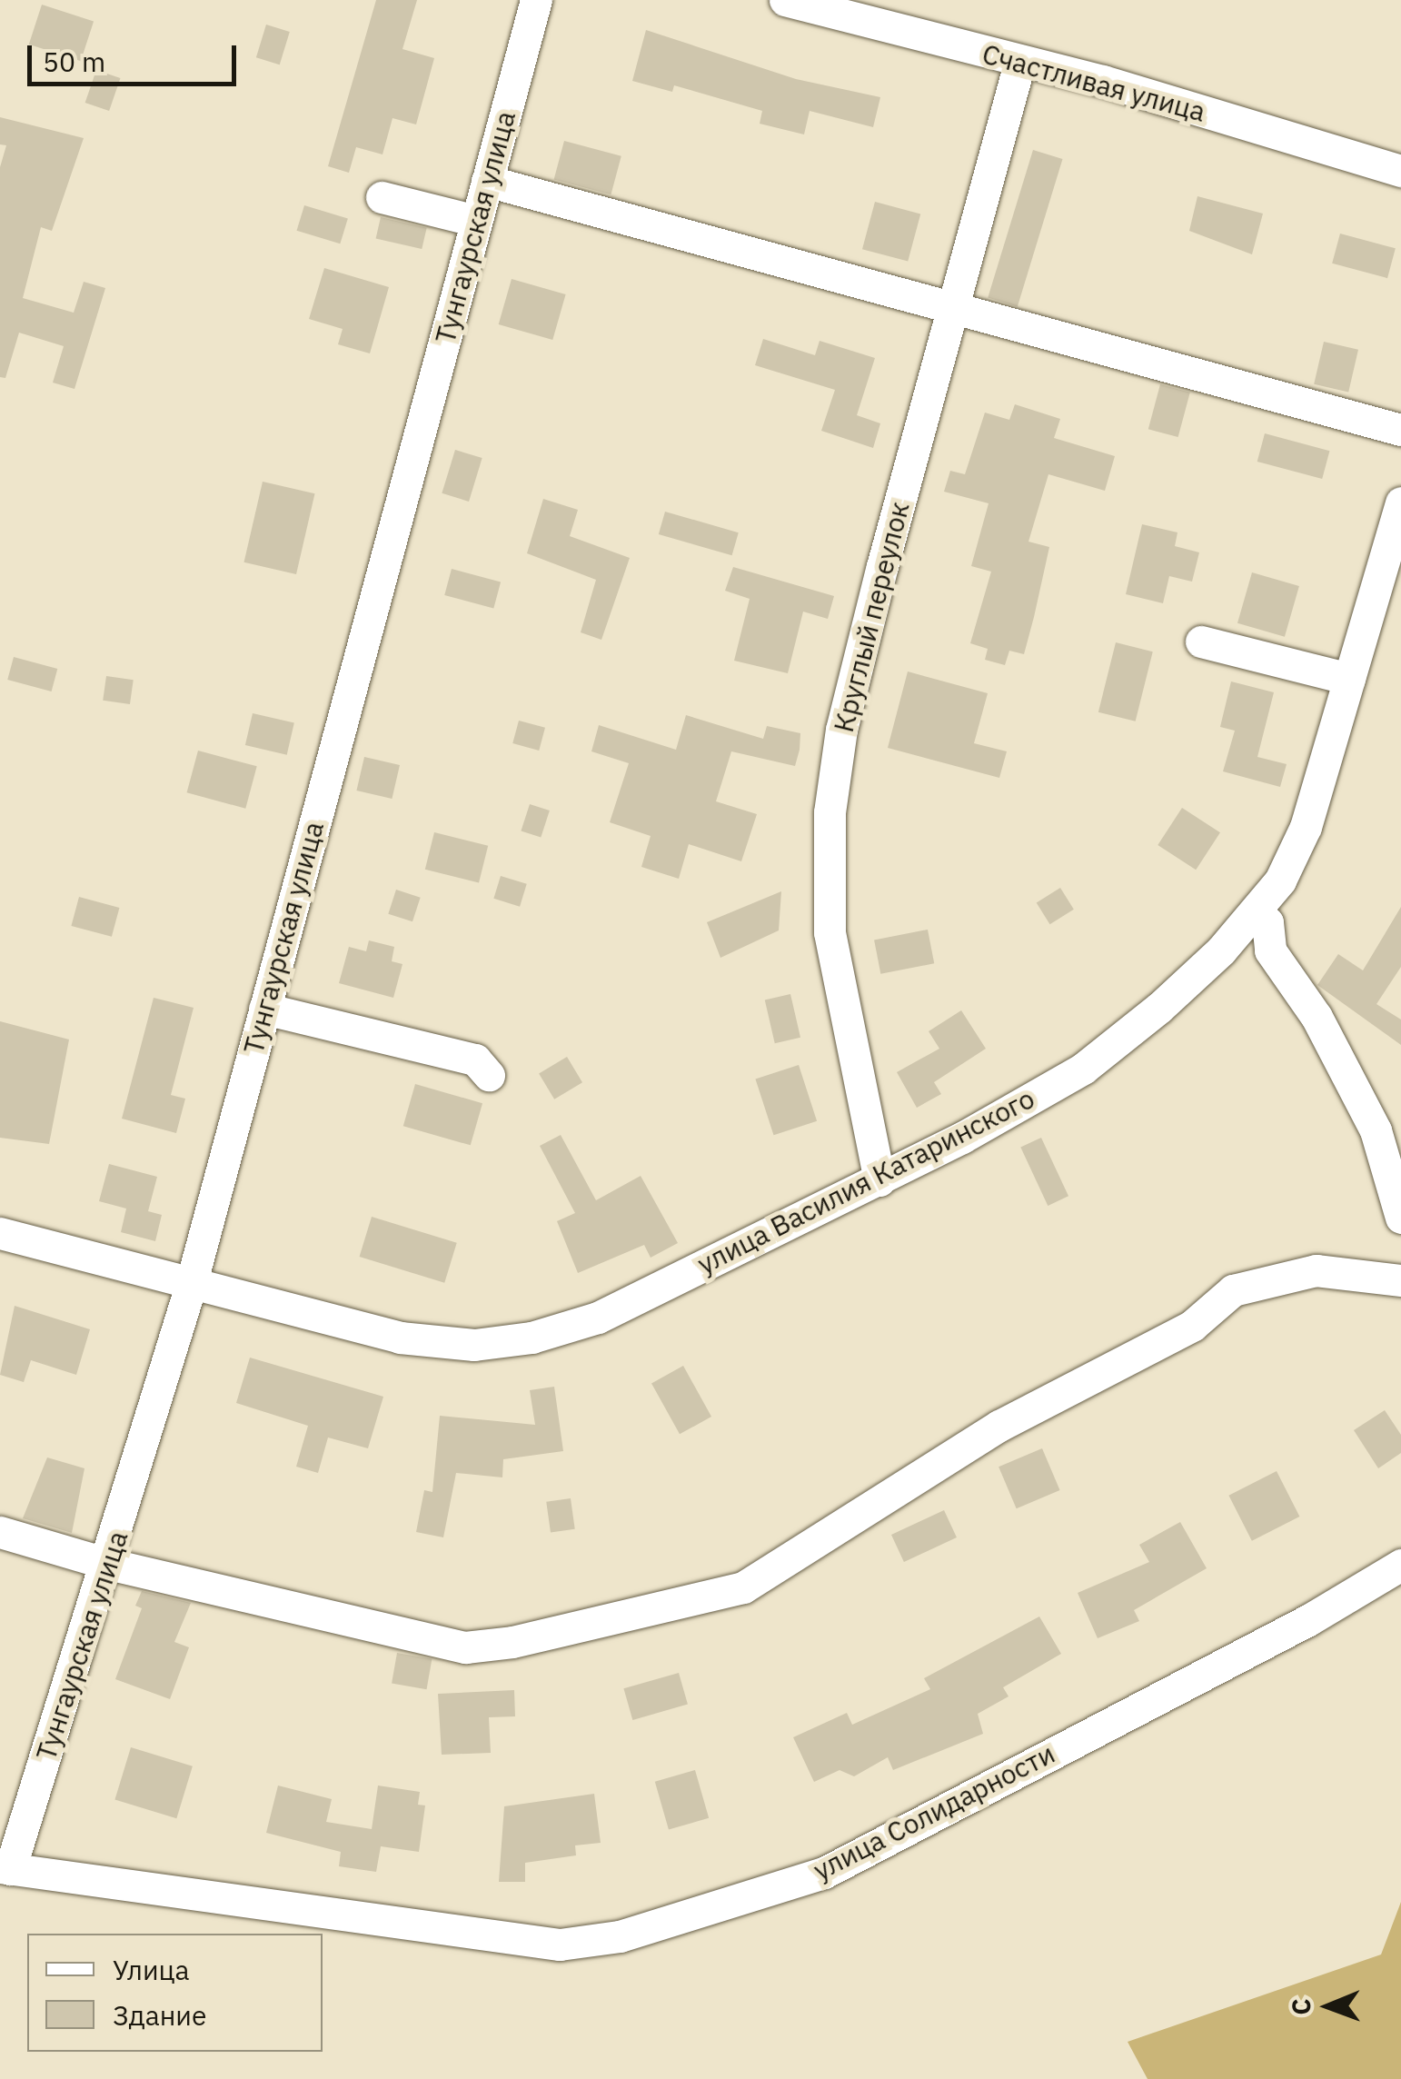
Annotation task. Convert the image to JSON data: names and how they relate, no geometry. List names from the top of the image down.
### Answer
{
  "streets": {
    "street": [
      "Счастливая улица",
      "Тунгаурская улица",
      "Круглый переулок",
      "улица Василия Катаринского",
      "улица Солидарности"
    ]
  },
  "crossings": [
    ["Счастливая улица", "Круглый переулок"],
    ["Тунгаурская улица", "улица Василия Катаринского"],
    ["Тунгаурская улица", "улица Солидарности"],
    ["Круглый переулок", "улица Василия Катаринского"]
  ],
  "legend": ["Улица", "Здание"],
  "scale_bar": "50 m",
  "north": "left"
}
